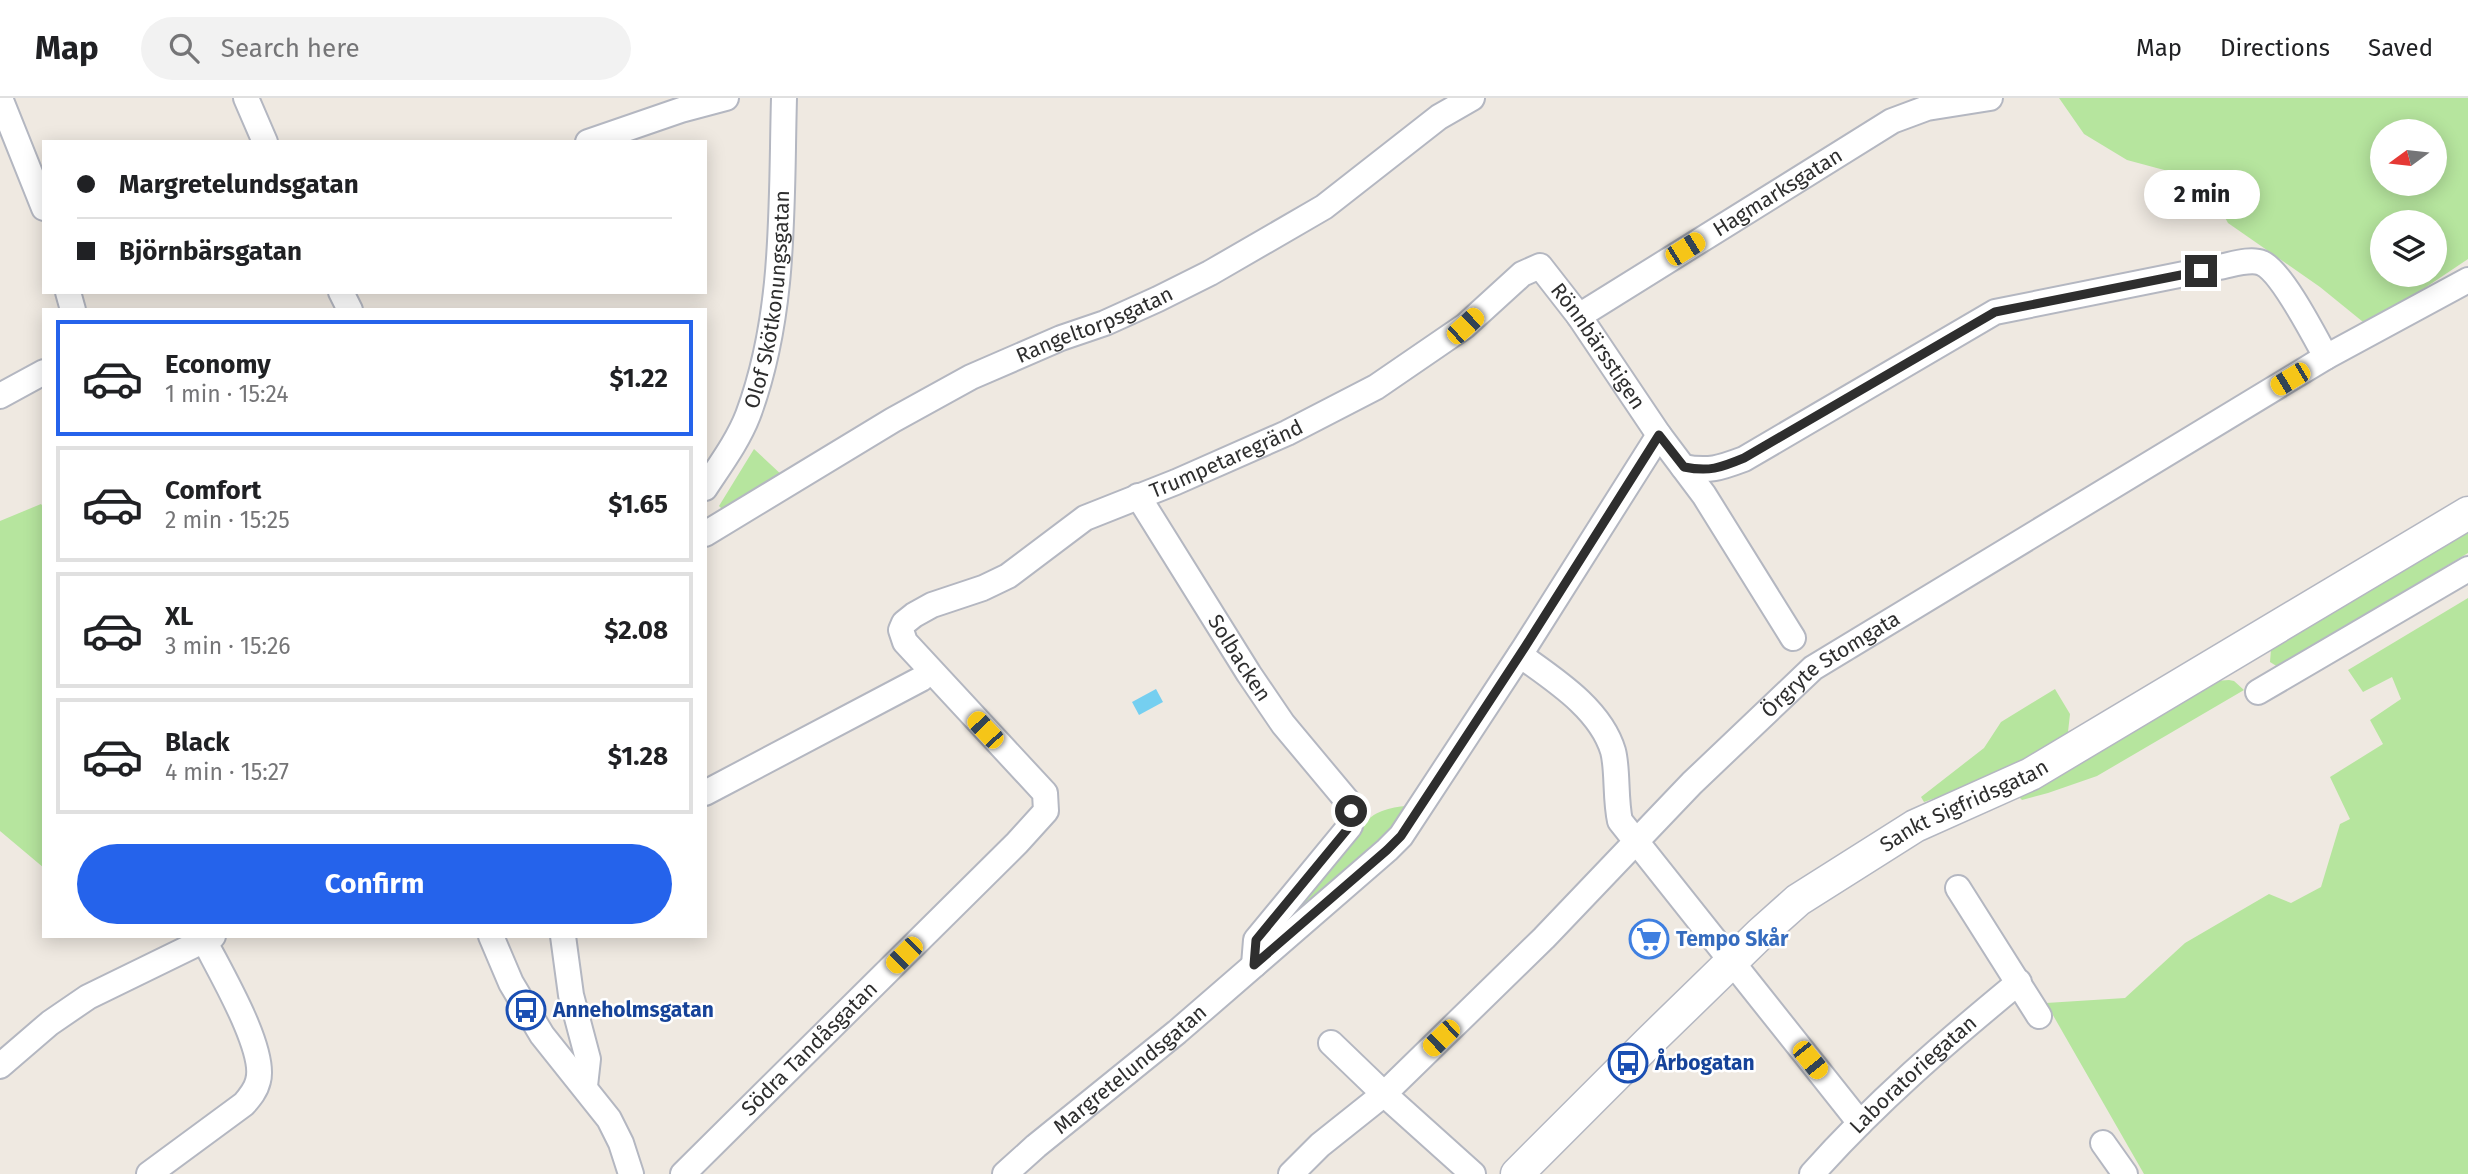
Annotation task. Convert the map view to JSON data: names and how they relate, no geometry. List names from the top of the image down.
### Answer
{
  "streets": {
    "street": [
      "Hagmarksgatan",
      "Olof Skötkonungsgatan",
      "Rangeltorpsgatan",
      "Rönnbärsstigen",
      "Trumpetaregränd",
      "Solbacken",
      "Örgryte Stomgata",
      "Sankt Sigfridsgatan",
      "Södra Tandåsgatan",
      "Margretelundsgatan",
      "Laboratoriegatan"
    ]
  },
  "crossings": [
    ["Hagmarksgatan", "Rönnbärsstigen"],
    ["Rönnbärsstigen", "Trumpetaregränd"],
    ["Rönnbärsstigen", "Margretelundsgatan"],
    ["Trumpetaregränd", "Solbacken"],
    ["Trumpetaregränd", "Södra Tandåsgatan"],
    ["Solbacken", "Margretelundsgatan"]
  ],
  "places": {
    "supermarket": ["Tempo Skår"],
    "bus stop": ["Anneholmsgatan", "Årbogatan"]
  },
  "north": "left",
  "page": {
    "header": "Map",
    "search": "Search here",
    "nav": ["Map", "Directions", "Saved"],
    "banner": ["Margretelundsgatan", "Björnbärsgatan"],
    "bubble": "2 min",
    "list": [
      {
        "name": "Economy",
        "note": "1 min · 15:24",
        "value": "$1.22"
      },
      {
        "name": "Comfort",
        "note": "2 min · 15:25",
        "value": "$1.65"
      },
      {
        "name": "XL",
        "note": "3 min · 15:26",
        "value": "$2.08"
      },
      {
        "name": "Black",
        "note": "4 min · 15:27",
        "value": "$1.28"
      }
    ],
    "buttons": "Confirm"
  }
}
